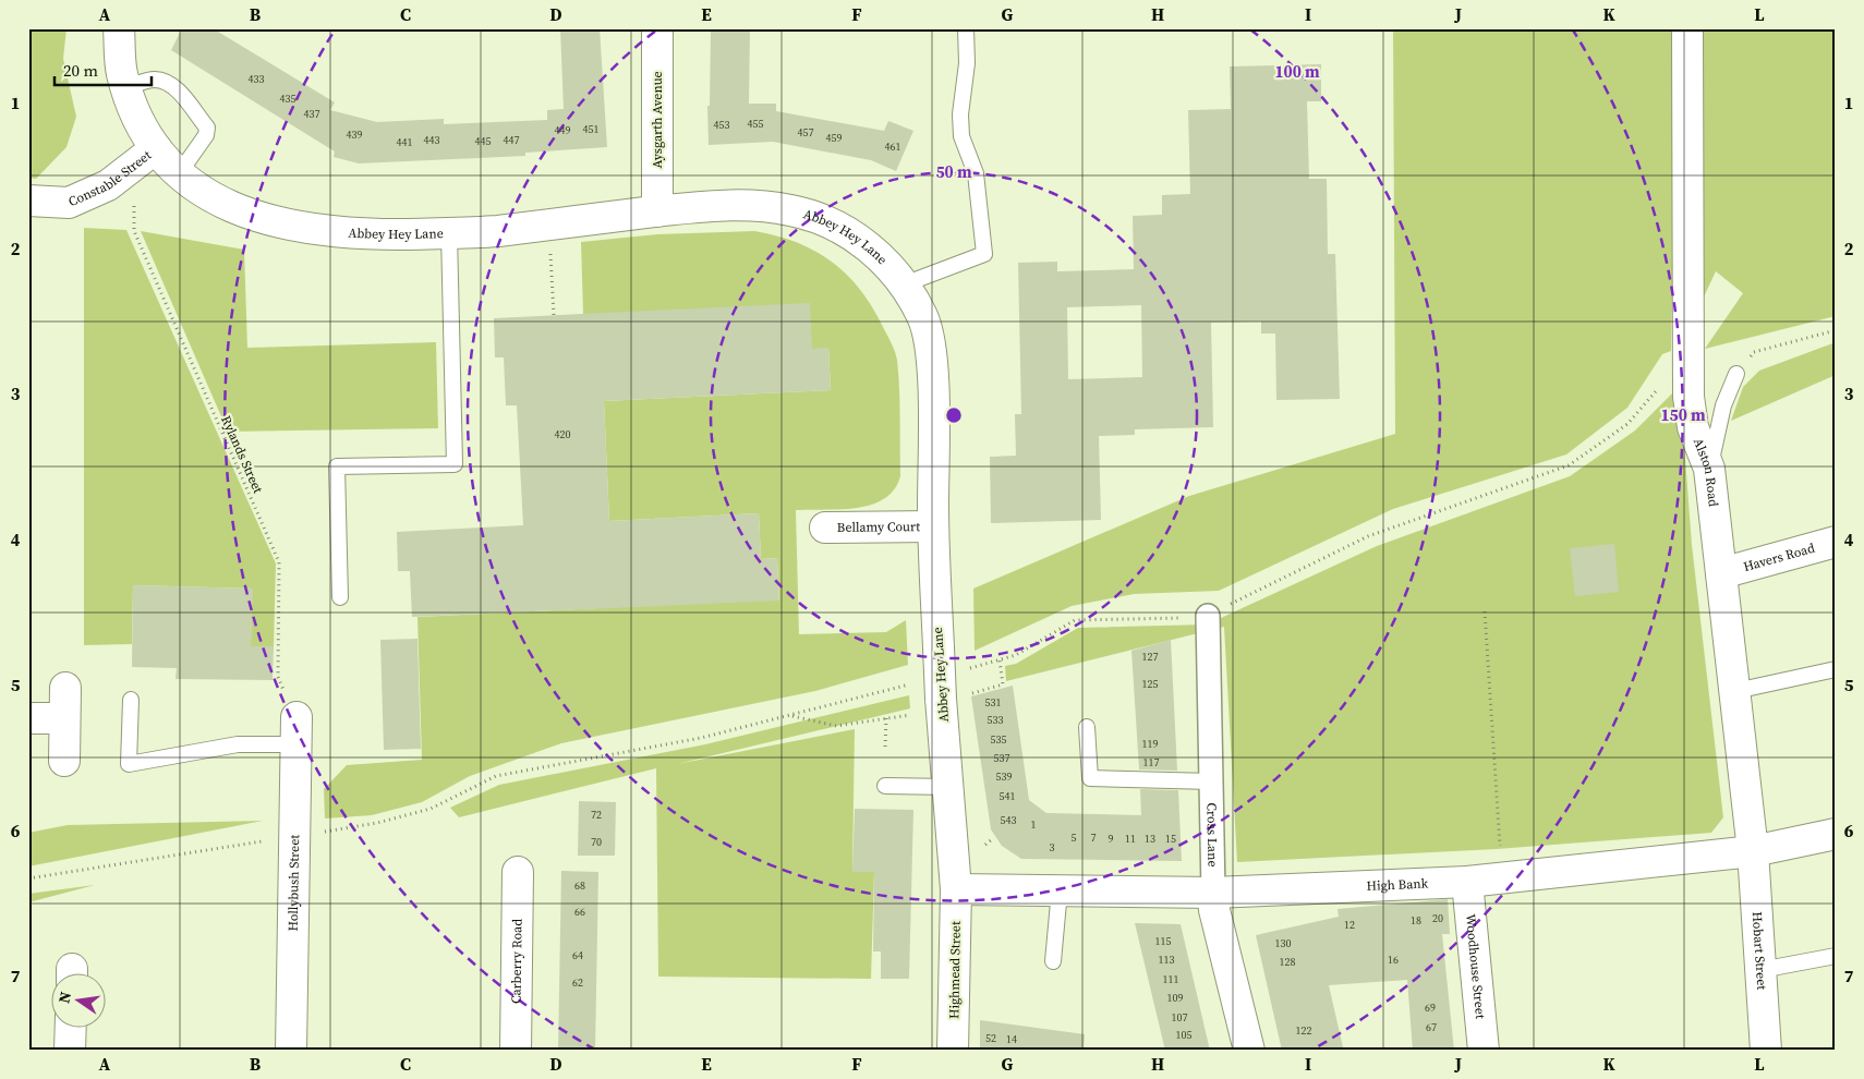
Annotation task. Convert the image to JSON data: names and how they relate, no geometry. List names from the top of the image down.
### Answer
{
  "streets": {
    "street": [
      "Aysgarth Avenue",
      "Constable Street",
      "Abbey Hey Lane",
      "Alston Road",
      "Bellamy Court",
      "Havers Road",
      "Cross Lane",
      "Hollybush Street",
      "High Bank",
      "Hobart Street",
      "Carberry Road",
      "Woodhouse Street",
      "Highmead Street"
    ],
    "path": ["Rylands Street"]
  },
  "crossings": [
    ["Aysgarth Avenue", "Abbey Hey Lane"],
    ["Constable Street", "Abbey Hey Lane"],
    ["Abbey Hey Lane", "Bellamy Court"],
    ["Abbey Hey Lane", "High Bank"],
    ["Abbey Hey Lane", "Highmead Street"],
    ["Rylands Street", "Hollybush Street"],
    ["Alston Road", "Havers Road"],
    ["Alston Road", "High Bank"],
    ["Alston Road", "Hobart Street"],
    ["Cross Lane", "High Bank"],
    ["High Bank", "Hobart Street"],
    ["High Bank", "Woodhouse Street"],
    ["High Bank", "Highmead Street"]
  ],
  "house_numbers": [
    "433",
    "435",
    "437",
    "455",
    "453",
    "451",
    "449",
    "457",
    "439",
    "459",
    "443",
    "447",
    "445",
    "441",
    "461",
    "420",
    "127",
    "125",
    "531",
    "533",
    "535",
    "119",
    "537",
    "117",
    "539",
    "541",
    "72",
    "543",
    "1",
    "5",
    "7",
    "9",
    "11",
    "13",
    "15",
    "70",
    "3",
    "68",
    "66",
    "20",
    "18",
    "12",
    "115",
    "130",
    "64",
    "113",
    "16",
    "128",
    "111",
    "62",
    "109",
    "69",
    "107",
    "67",
    "122",
    "105",
    "52",
    "14"
  ],
  "scale_bar": "20 m",
  "north": "left",
  "grid": {
    "columns": [
      "A",
      "B",
      "C",
      "D",
      "E",
      "F",
      "G",
      "H",
      "I",
      "J",
      "K",
      "L"
    ],
    "rows": [
      "1",
      "2",
      "3",
      "4",
      "5",
      "6",
      "7"
    ]
  },
  "rings": ["100 m", "50 m", "150 m"]
}
